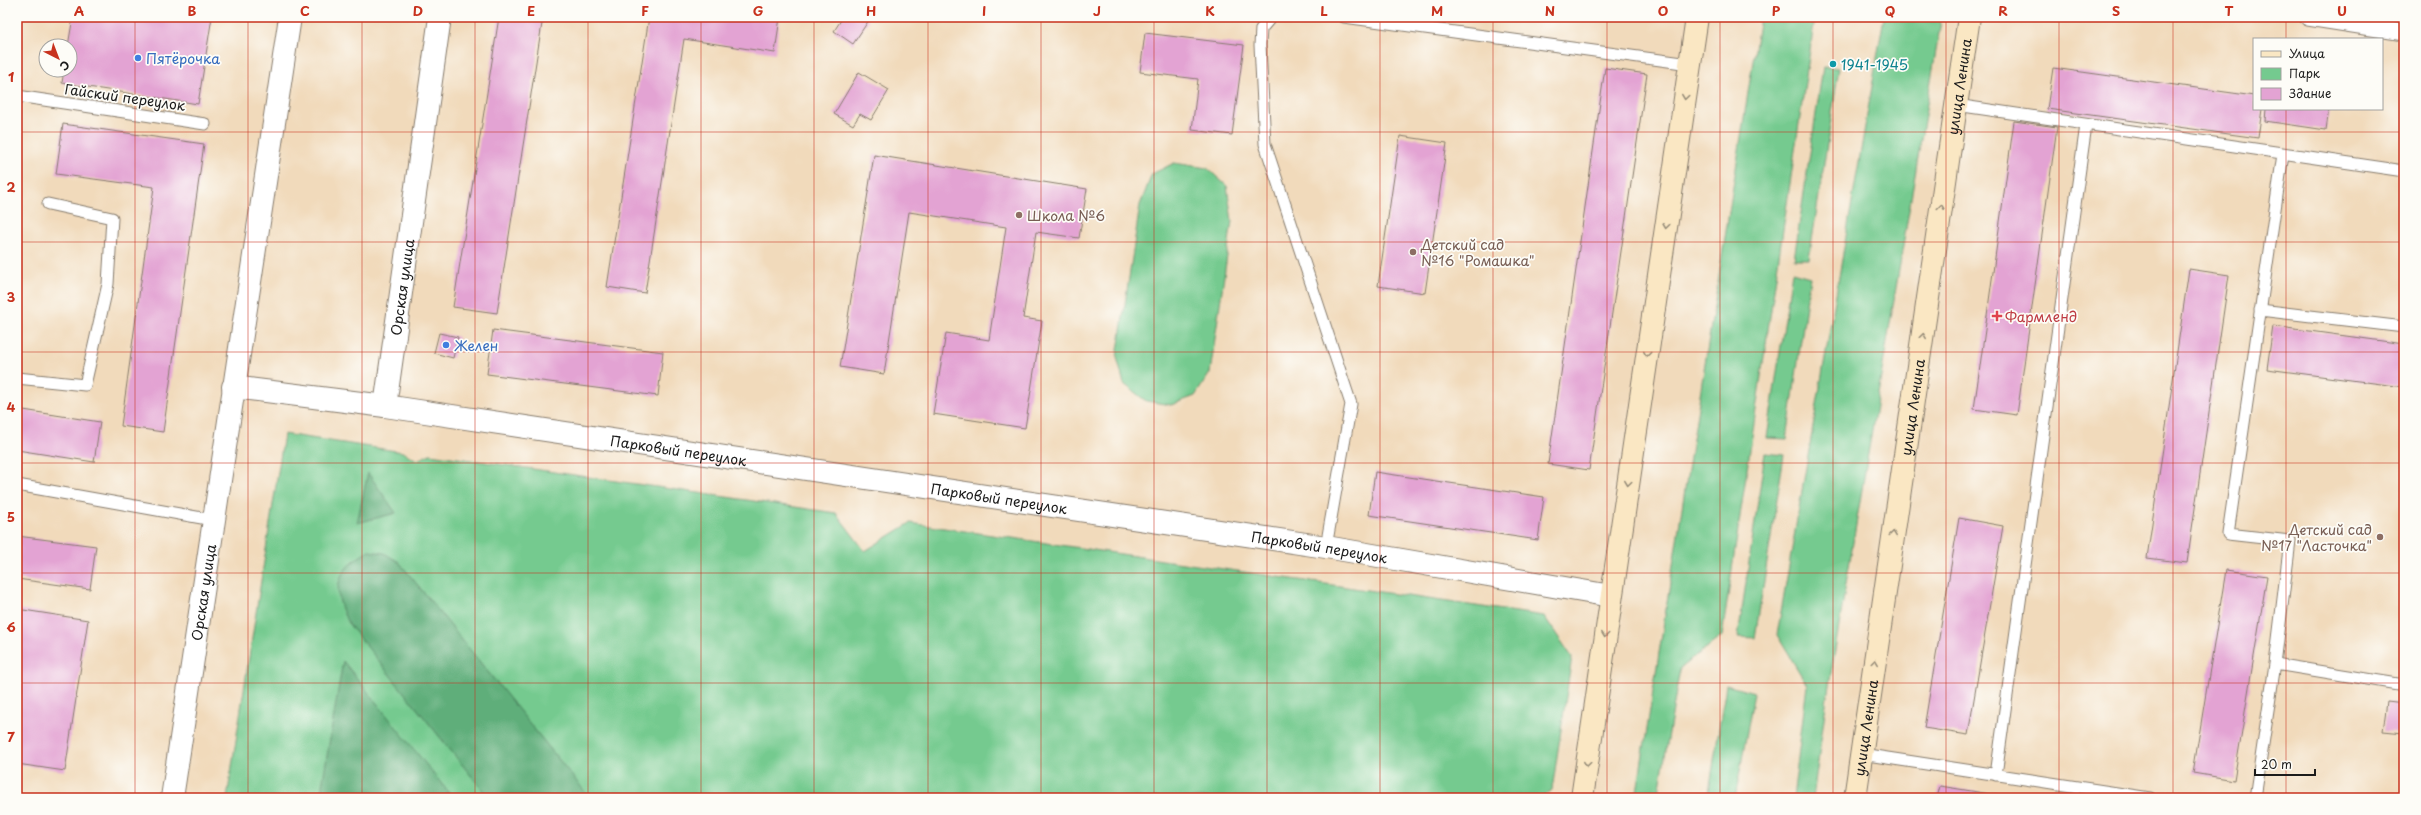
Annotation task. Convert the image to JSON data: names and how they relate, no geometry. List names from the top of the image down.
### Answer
{
  "streets": {
    "main road": ["улица Ленина"],
    "street": ["Орская улица", "Парковый переулок"],
    "lane": ["Гайский переулок"]
  },
  "crossings": [
    ["Орская улица", "Парковый переулок"]
  ],
  "one_way": ["улица Ленина"],
  "places": {
    "other": [
      "Пятёрочка",
      "1941-1945",
      "Школа №6",
      "Детский сад №16 \"Ромашка\"",
      "Желен",
      "Детский сад №17 \"Ласточка\""
    ],
    "health": ["Фармленд"]
  },
  "legend": ["Улица", "Парк", "Здание"],
  "scale_bar": "20 m",
  "north": "bottom right",
  "grid": {
    "columns": [
      "A",
      "B",
      "C",
      "D",
      "E",
      "F",
      "G",
      "H",
      "I",
      "J",
      "K",
      "L",
      "M",
      "N",
      "O",
      "P",
      "Q",
      "R",
      "S",
      "T",
      "U"
    ],
    "rows": [
      "1",
      "2",
      "3",
      "4",
      "5",
      "6",
      "7"
    ]
  }
}
